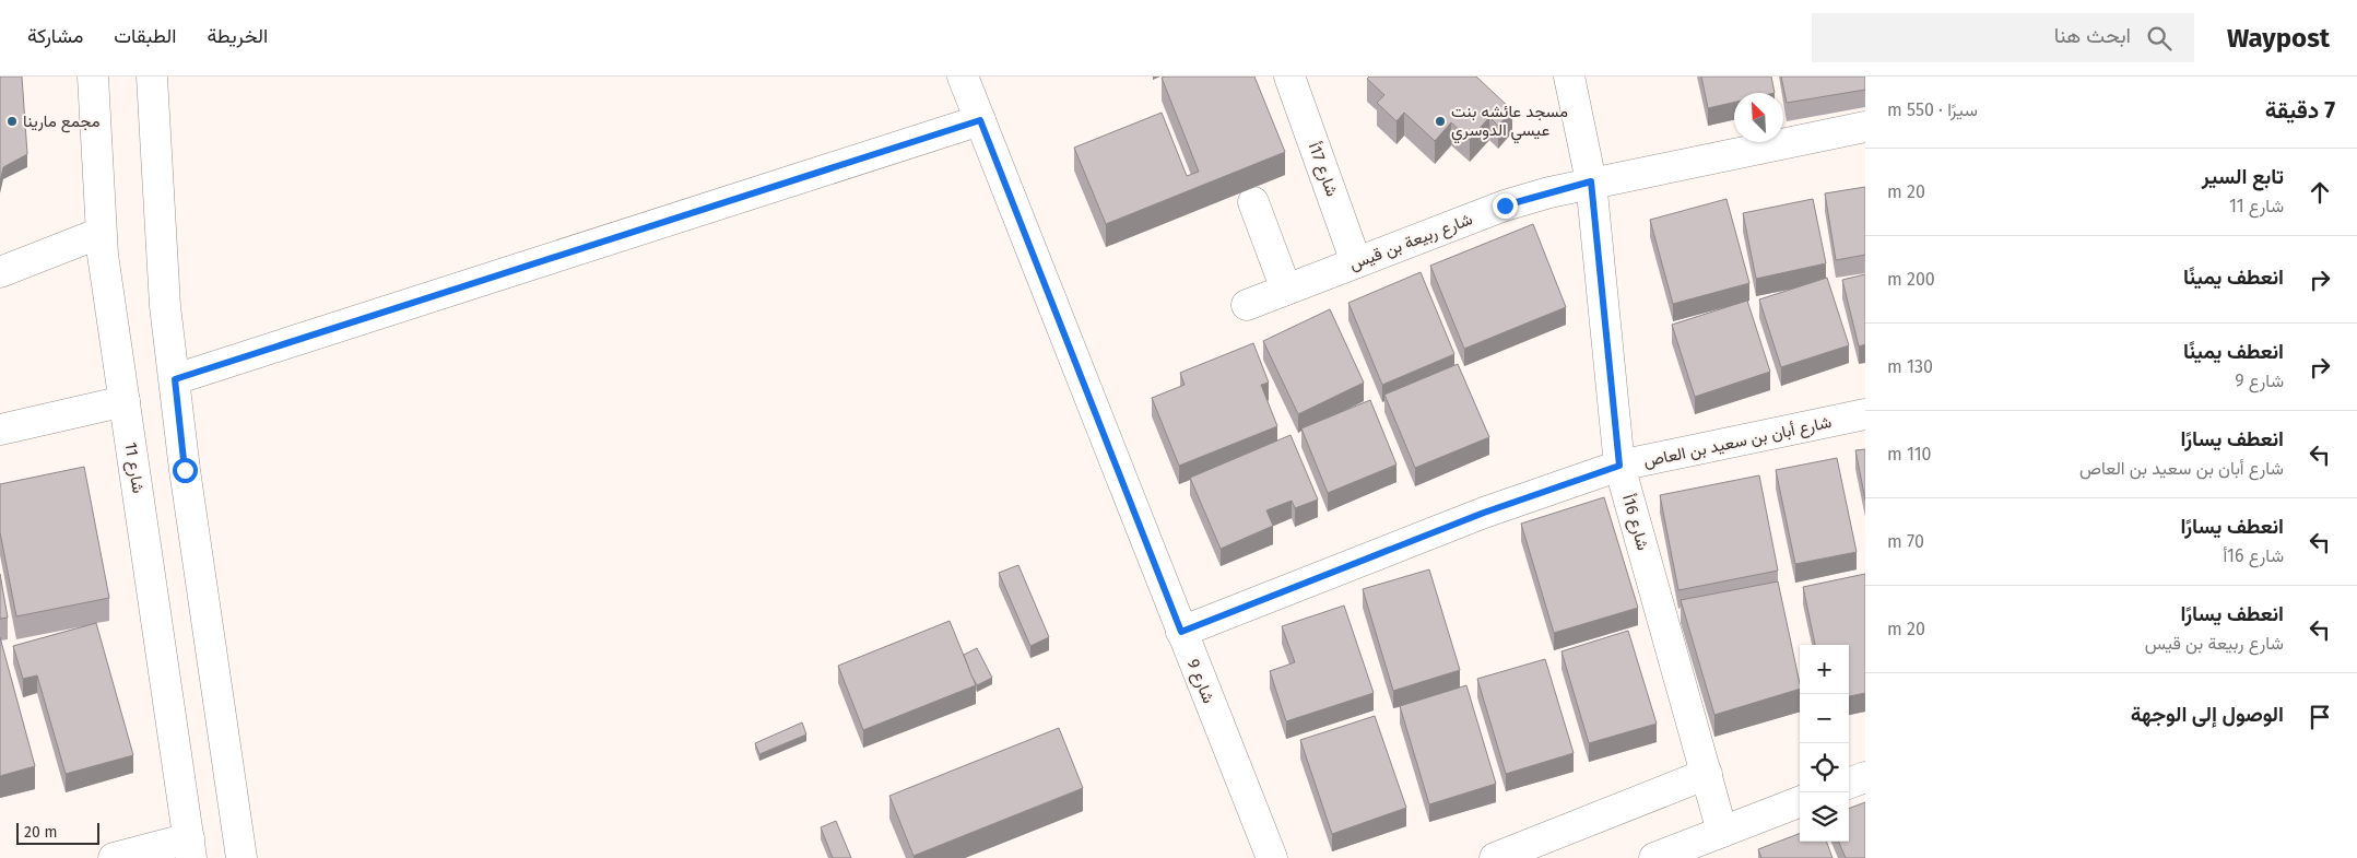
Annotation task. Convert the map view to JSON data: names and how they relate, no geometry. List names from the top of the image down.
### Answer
{
  "streets": {
    "street": [
      "شارع 17أ",
      "شارع ربيعة بن قيس",
      "شارع أبان بن سعيد بن العاص",
      "شارع 11",
      "شارع 16أ",
      "شارع 9"
    ]
  },
  "crossings": [
    ["شارع 17أ", "شارع ربيعة بن قيس"],
    ["شارع ربيعة بن قيس", "شارع 16أ"],
    ["شارع أبان بن سعيد بن العاص", "شارع 16أ"],
    ["شارع أبان بن سعيد بن العاص", "شارع 9"]
  ],
  "places": ["مجمع مارينا", "مسجد عائشه بنت عيسي الدوسري"],
  "scale_bar": "20 m",
  "north": "top left",
  "page": {
    "header": "Waypost",
    "search": "ابحث هنا",
    "nav": ["الخريطة", "الطبقات", "مشاركة"],
    "heading": ["7 دقيقة", "سيرًا · 550 m"],
    "list": [
      ["تابع السير", "شارع 11", "20 m"],
      ["انعطف يمينًا", "200 m"],
      ["انعطف يمينًا", "شارع 9", "130 m"],
      ["انعطف يسارًا", "شارع أبان بن سعيد بن العاص", "110 m"],
      ["انعطف يسارًا", "شارع 16أ", "70 m"],
      ["انعطف يسارًا", "شارع ربيعة بن قيس", "20 m"],
      "الوصول إلى الوجهة"
    ],
    "map_buttons": ["+", "−"],
    "scale": "20 m"
  }
}
